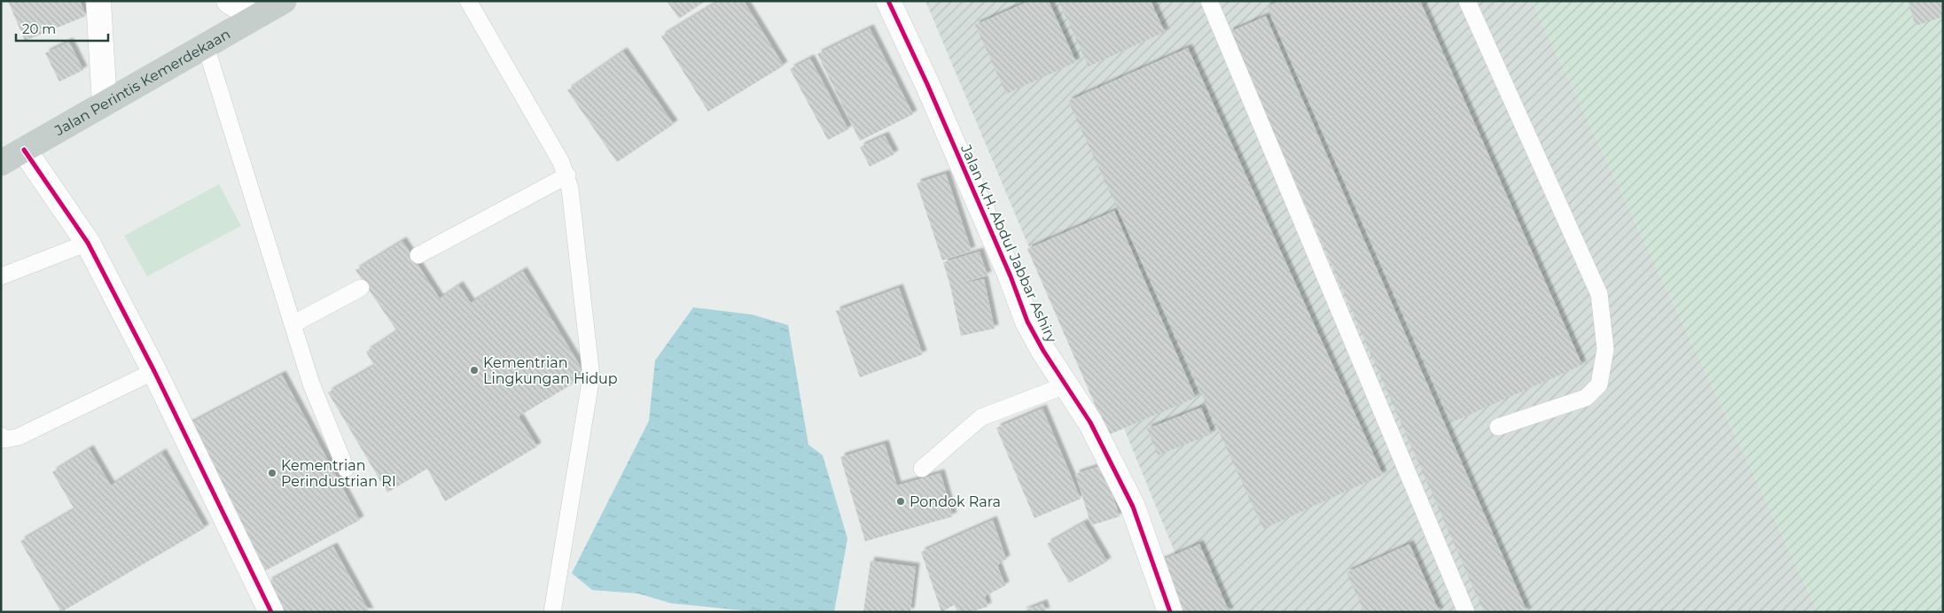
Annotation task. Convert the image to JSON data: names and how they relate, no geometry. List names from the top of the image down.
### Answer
{
  "streets": {
    "highway": ["Jalan Perintis Kemerdekaan"],
    "street": ["Jalan K.H. Abdul Jabbar Ashiry"]
  },
  "places": ["Kementrian Lingkungan Hidup", "Kementrian Perindustrian RI", "Pondok Rara"],
  "scale_bar": "20 m"
}
